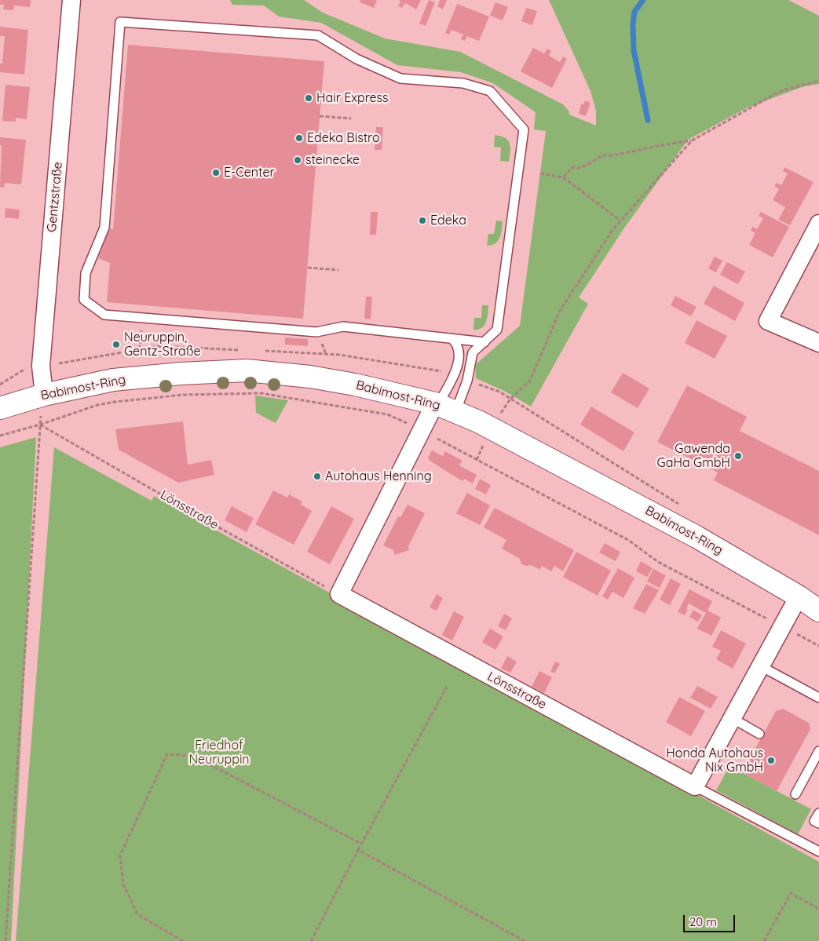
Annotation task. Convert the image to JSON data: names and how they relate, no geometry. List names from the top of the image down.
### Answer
{
  "streets": {
    "main road": ["Babimost-Ring"],
    "street": ["Gentzstraße", "Lönsstraße"]
  },
  "crossings": [
    ["Gentzstraße", "Babimost-Ring"]
  ],
  "parks": ["Friedhof Neuruppin"],
  "places": [
    "Hair Express",
    "Edeka Bistro",
    "steinecke",
    "E-Center",
    "Edeka",
    "Neuruppin, Gentz-Straße",
    "Gawenda GaHa GmbH",
    "Autohaus Henning",
    "Honda Autohaus Nix GmbH"
  ],
  "scale_bar": "20 m"
}
